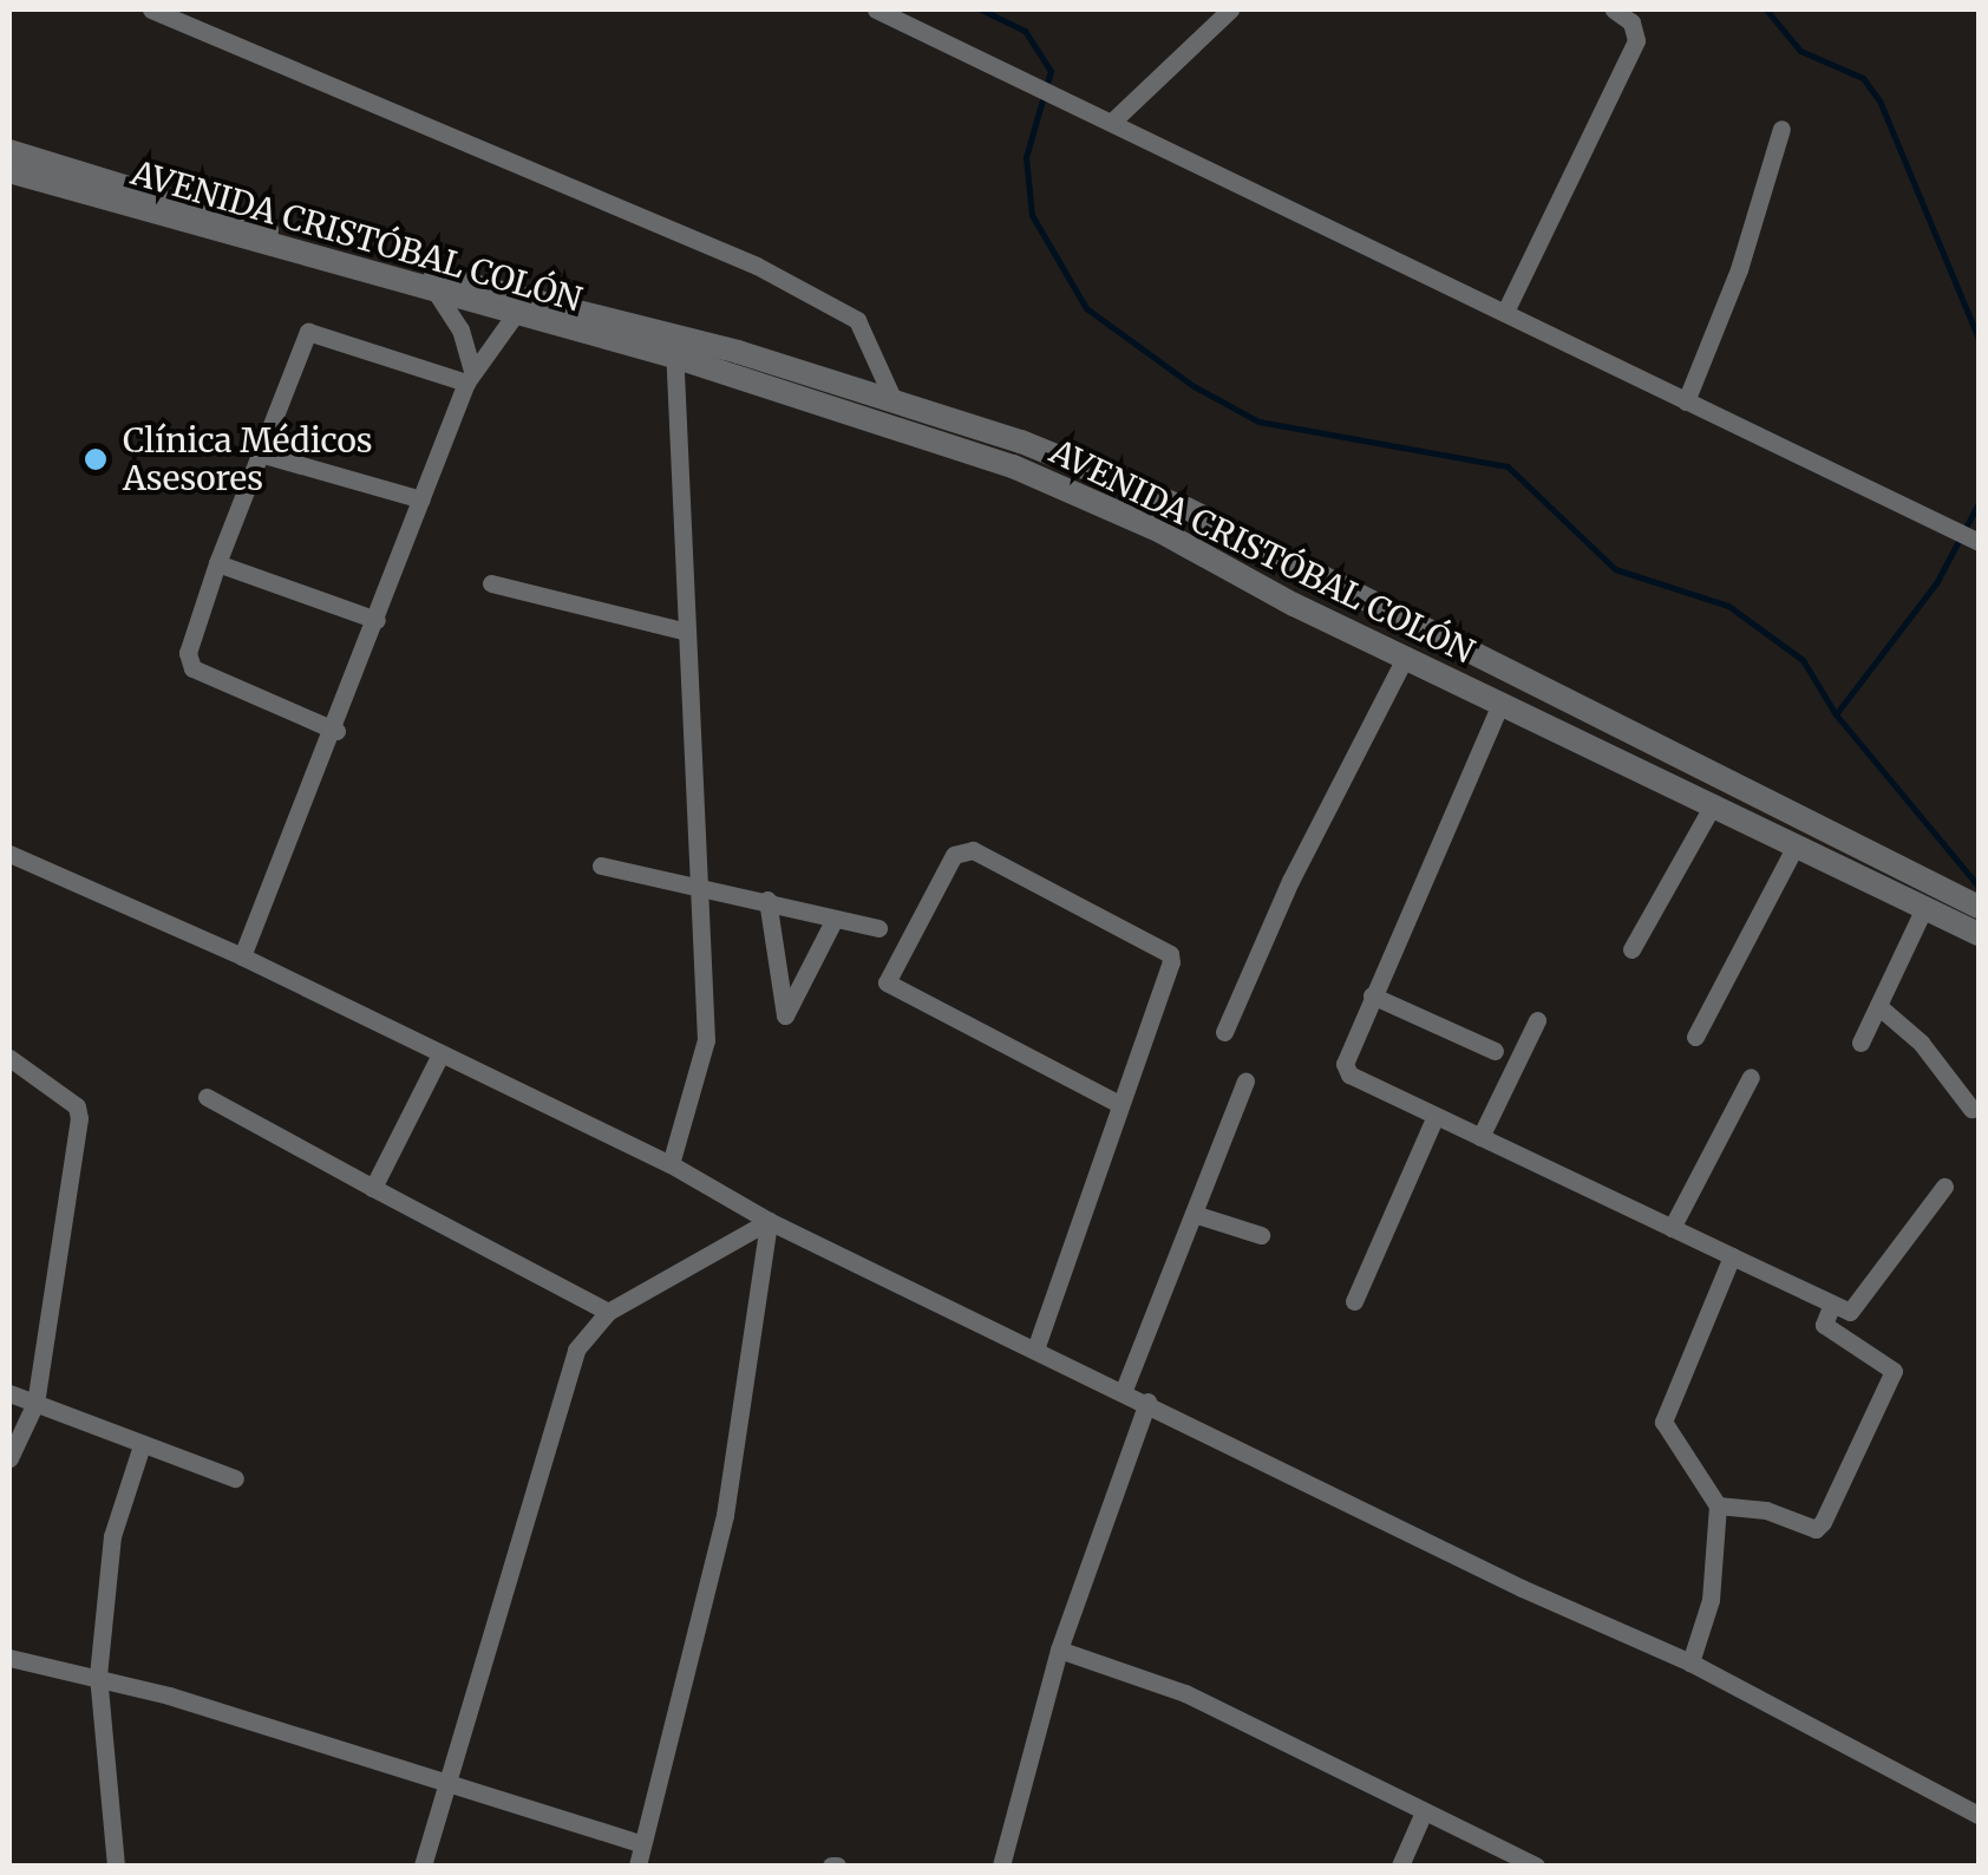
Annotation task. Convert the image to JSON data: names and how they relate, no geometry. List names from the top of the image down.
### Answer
{
  "streets": {
    "street": ["AVENIDA CRISTÓBAL COLÓN"]
  },
  "places": ["Clínica Médicos Asesores"]
}
